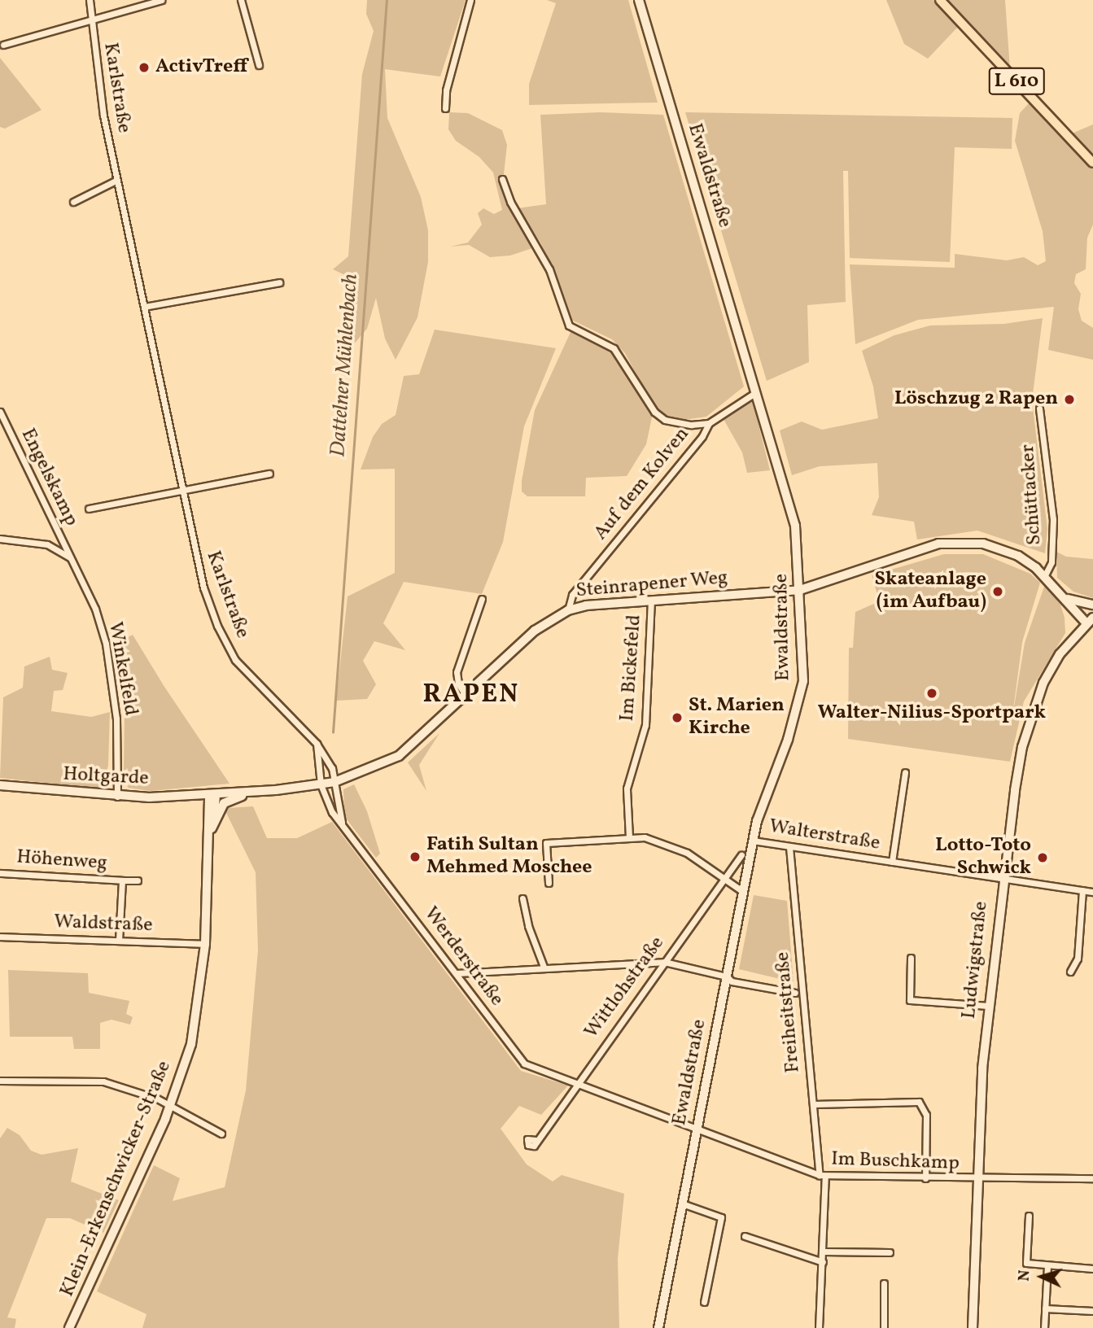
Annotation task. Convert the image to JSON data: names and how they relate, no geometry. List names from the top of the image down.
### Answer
{
  "streets": {
    "main road": ["L 610"],
    "street": [
      "Karlstraße",
      "Ewaldstraße",
      "Engelskamp",
      "Auf dem Kolven",
      "Schüttacker",
      "Steinrapener Weg",
      "Im Bickefeld",
      "Winkelfeld",
      "Holtgarde",
      "Walterstraße",
      "Höhenweg",
      "Waldstraße",
      "Werderstraße",
      "Ludwigstraße",
      "Wittlohstraße",
      "Freiheitstraße",
      "Im Buschkamp",
      "Klein-Erkenschwicker-Straße"
    ]
  },
  "crossings": [
    ["Karlstraße", "Steinrapener Weg"],
    ["Karlstraße", "Werderstraße"],
    ["Ewaldstraße", "Auf dem Kolven"],
    ["Ewaldstraße", "Steinrapener Weg"],
    ["Ewaldstraße", "Walterstraße"],
    ["Ewaldstraße", "Im Buschkamp"],
    ["Engelskamp", "Winkelfeld"],
    ["Auf dem Kolven", "Steinrapener Weg"],
    ["Schüttacker", "Steinrapener Weg"],
    ["Steinrapener Weg", "Im Bickefeld"],
    ["Steinrapener Weg", "Holtgarde"],
    ["Steinrapener Weg", "Werderstraße"],
    ["Steinrapener Weg", "Ludwigstraße"],
    ["Steinrapener Weg", "Klein-Erkenschwicker-Straße"],
    ["Winkelfeld", "Holtgarde"],
    ["Holtgarde", "Klein-Erkenschwicker-Straße"],
    ["Walterstraße", "Ludwigstraße"],
    ["Walterstraße", "Freiheitstraße"],
    ["Höhenweg", "Waldstraße"],
    ["Waldstraße", "Klein-Erkenschwicker-Straße"],
    ["Werderstraße", "Wittlohstraße"],
    ["Werderstraße", "Im Buschkamp"],
    ["Ludwigstraße", "Im Buschkamp"],
    ["Wittlohstraße", "Im Buschkamp"],
    ["Freiheitstraße", "Im Buschkamp"]
  ],
  "districts": ["RAPEN"],
  "water": ["Dattelner Mühlenbach"],
  "places": [
    "ActivTreff",
    "Löschzug 2 Rapen",
    "Skateanlage (im Aufbau)",
    "Walter-Nilius-Sportpark",
    "St. Marien Kirche",
    "Fatih Sultan Mehmed Moschee",
    "Lotto-Toto Schwick"
  ],
  "north": "left"
}
